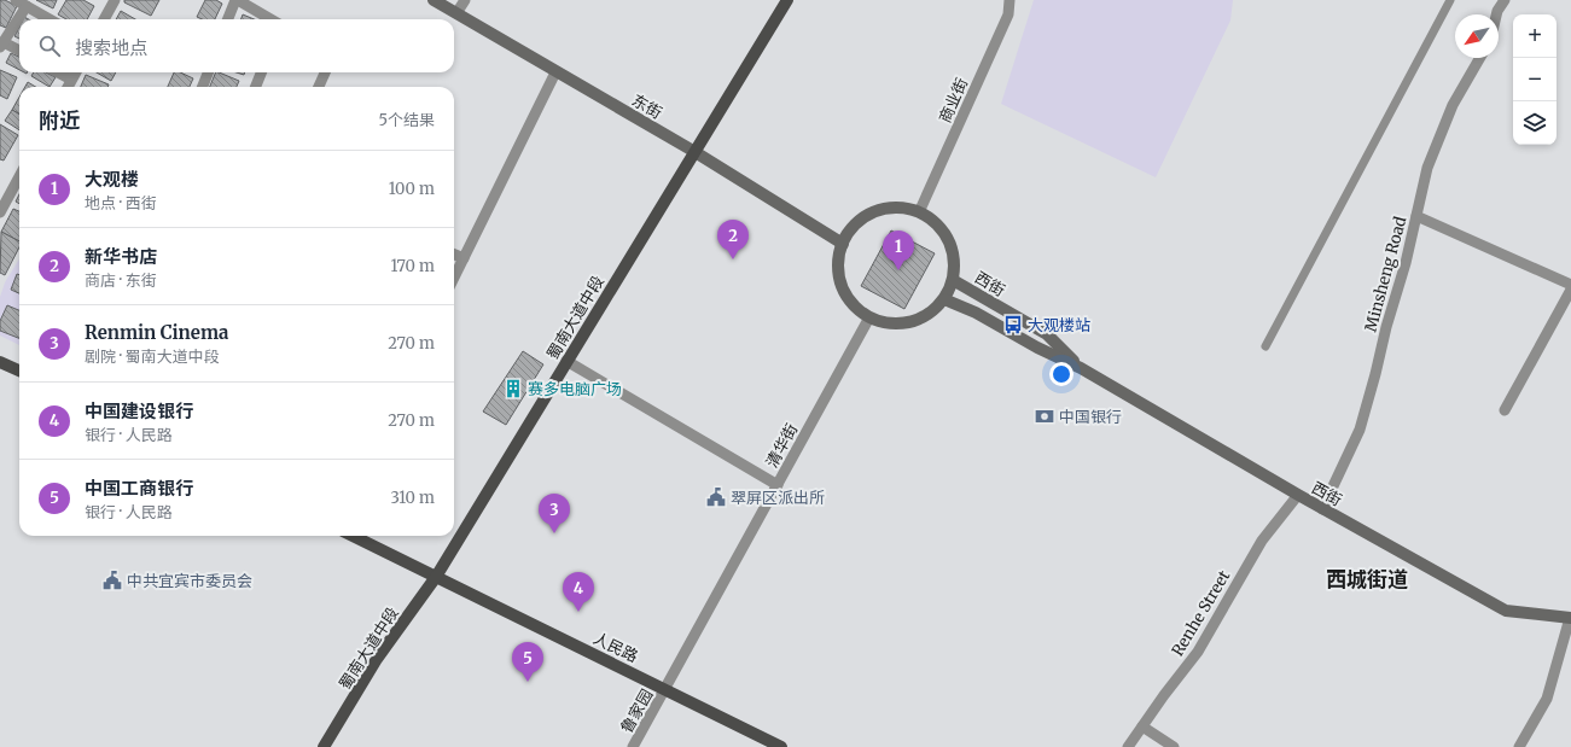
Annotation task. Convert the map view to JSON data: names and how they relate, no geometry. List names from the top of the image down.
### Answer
{
  "streets": {
    "main road": [
      "东街",
      "西街",
      "蜀南大道中段",
      "人民路"
    ],
    "street": [
      "商业街",
      "Minsheng Road",
      "清华街",
      "Renhe Street",
      "鲁家园"
    ]
  },
  "crossings": [
    ["商业街", "东街"],
    ["商业街", "西街"],
    ["商业街", "清华街"],
    ["东街", "西街"],
    ["东街", "蜀南大道中段"],
    ["东街", "清华街"],
    ["Minsheng Road", "西街"],
    ["西街", "清华街"],
    ["西街", "Renhe Street"],
    ["蜀南大道中段", "人民路"],
    ["清华街", "人民路"],
    ["清华街", "鲁家园"],
    ["人民路", "鲁家园"]
  ],
  "districts": ["西城街道"],
  "places": {
    "bus stop": ["大观楼站"],
    "building": ["赛多电脑广场"],
    "bank": ["中国银行"],
    "public building": ["翠屏区派出所", "中共宜宾市委员会"]
  },
  "north": "bottom left",
  "page": {
    "map_buttons": ["+", "−"],
    "search": "搜索地点",
    "heading": ["附近", "5个结果"],
    "list": [
      {
        "mark": "1",
        "name": "大观楼",
        "note": "地点 · 西街",
        "value": "100 m"
      },
      {
        "mark": "2",
        "name": "新华书店",
        "note": "商店 · 东街",
        "value": "170 m"
      },
      {
        "mark": "3",
        "name": "Renmin Cinema",
        "note": "剧院 · 蜀南大道中段",
        "value": "270 m"
      },
      {
        "mark": "4",
        "name": "中国建设银行",
        "note": "银行 · 人民路",
        "value": "270 m"
      },
      {
        "mark": "5",
        "name": "中国工商银行",
        "note": "银行 · 人民路",
        "value": "310 m"
      }
    ],
    "pins": [
      "2",
      "1",
      "3",
      "4",
      "5"
    ]
  }
}
